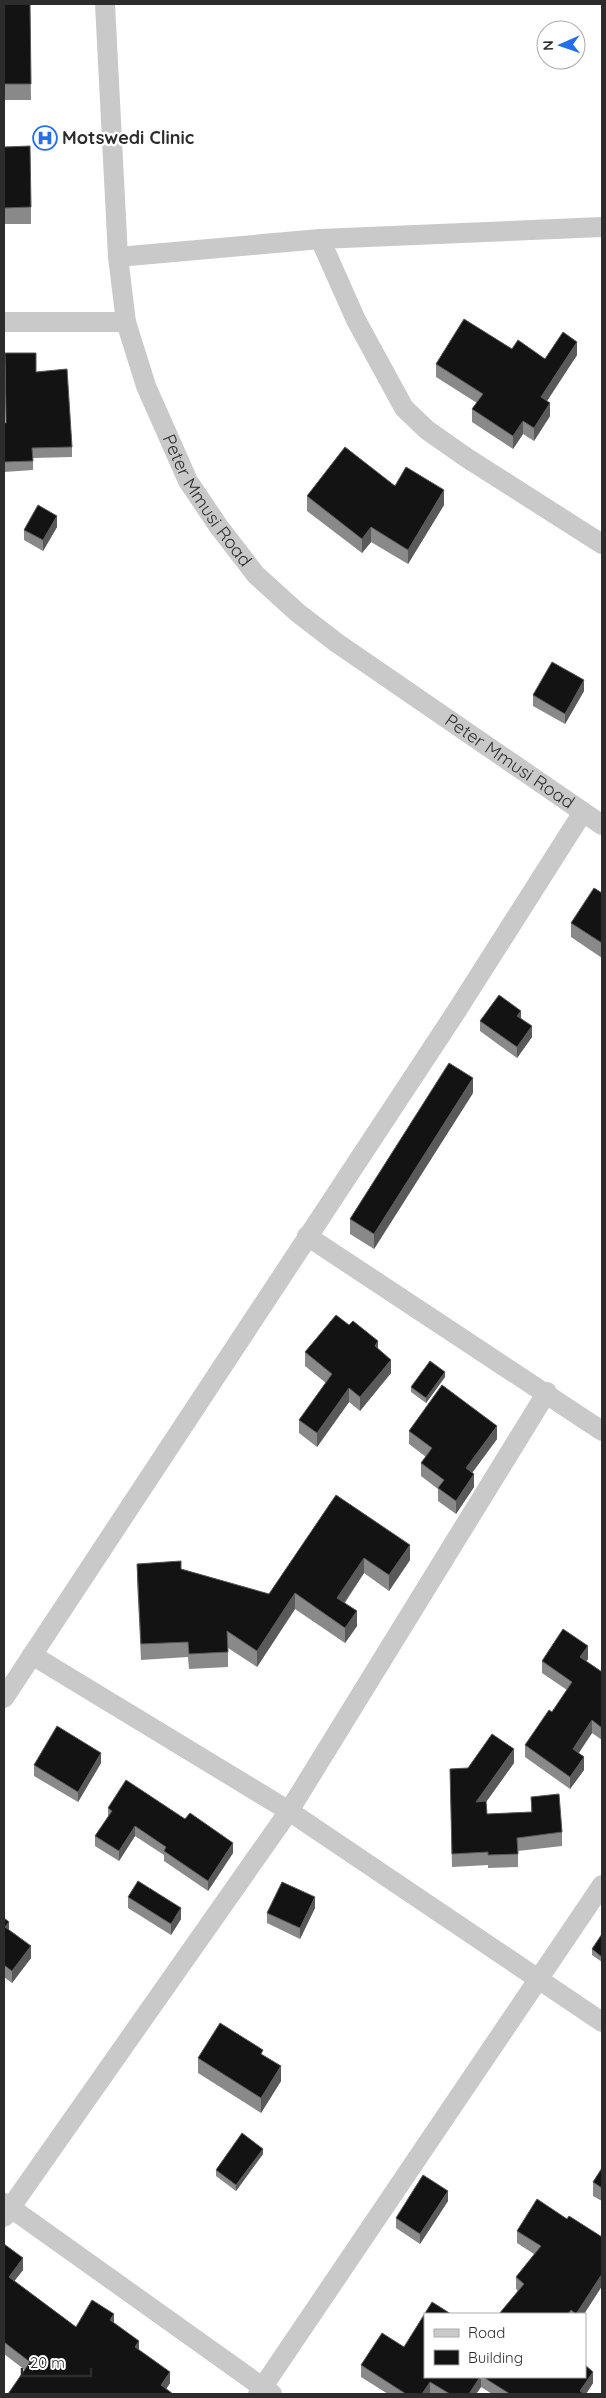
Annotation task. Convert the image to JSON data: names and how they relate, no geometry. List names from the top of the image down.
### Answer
{
  "streets": {
    "street": ["Peter Mmusi Road"]
  },
  "places": {
    "hospital": ["Motswedi Clinic"]
  },
  "legend": ["Road", "Building"],
  "scale_bar": "20 m",
  "north": "left"
}
